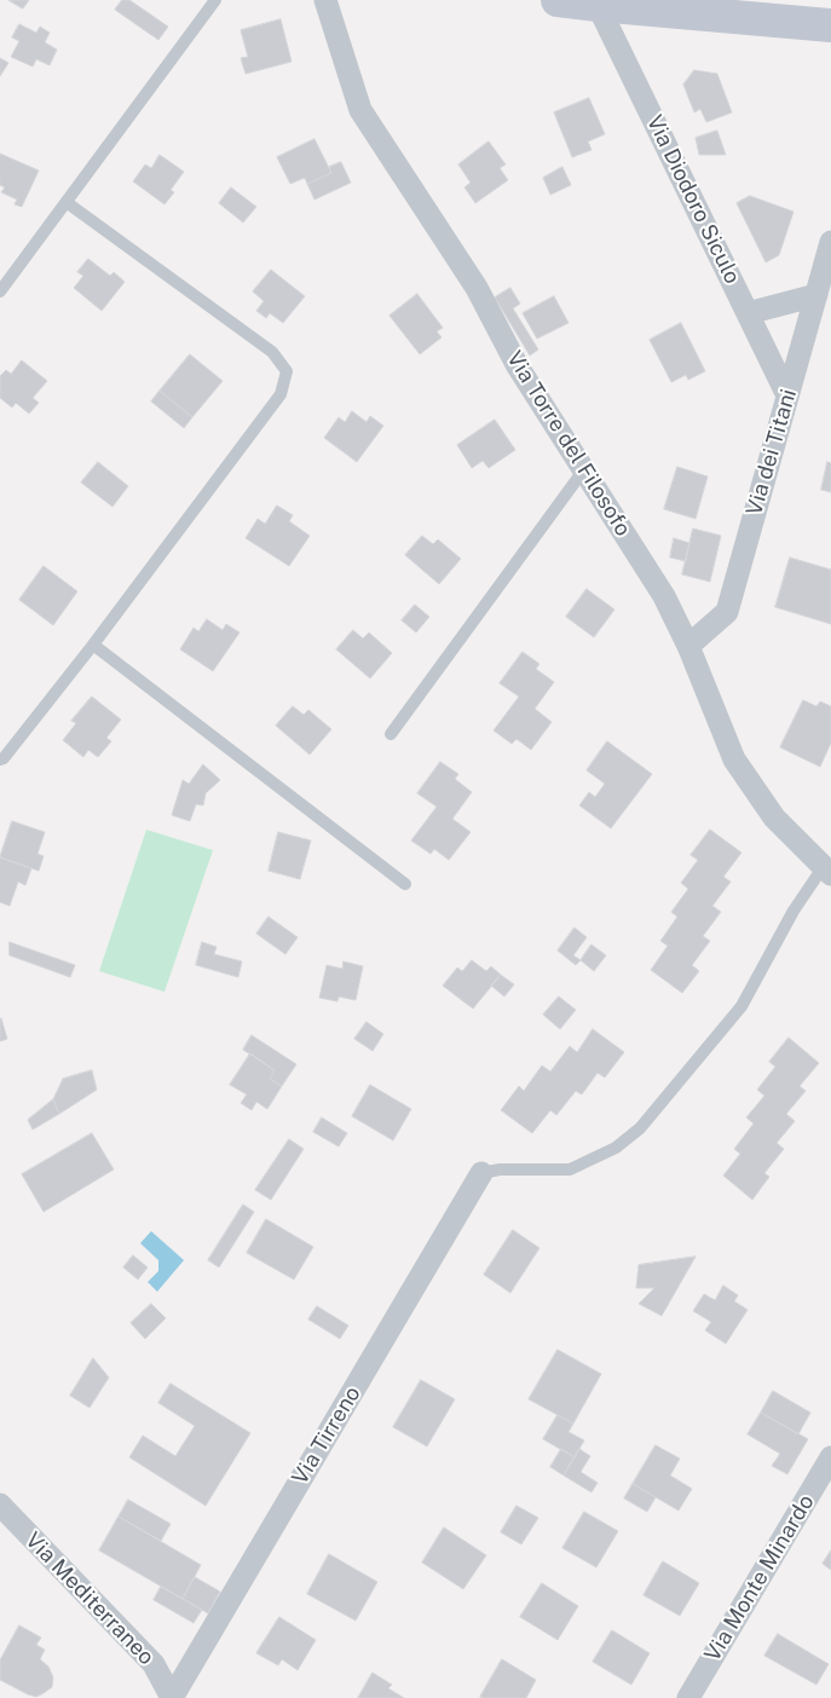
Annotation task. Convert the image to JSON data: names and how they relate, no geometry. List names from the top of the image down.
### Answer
{
  "streets": {
    "street": [
      "Via Diodoro Siculo",
      "Via Torre del Filosofo",
      "Via dei Titani",
      "Via Tirreno",
      "Via Monte Minardo",
      "Via Mediterraneo"
    ]
  },
  "crossings": [
    ["Via Diodoro Siculo", "Via dei Titani"],
    ["Via Torre del Filosofo", "Via dei Titani"],
    ["Via Tirreno", "Via Mediterraneo"]
  ]
}
